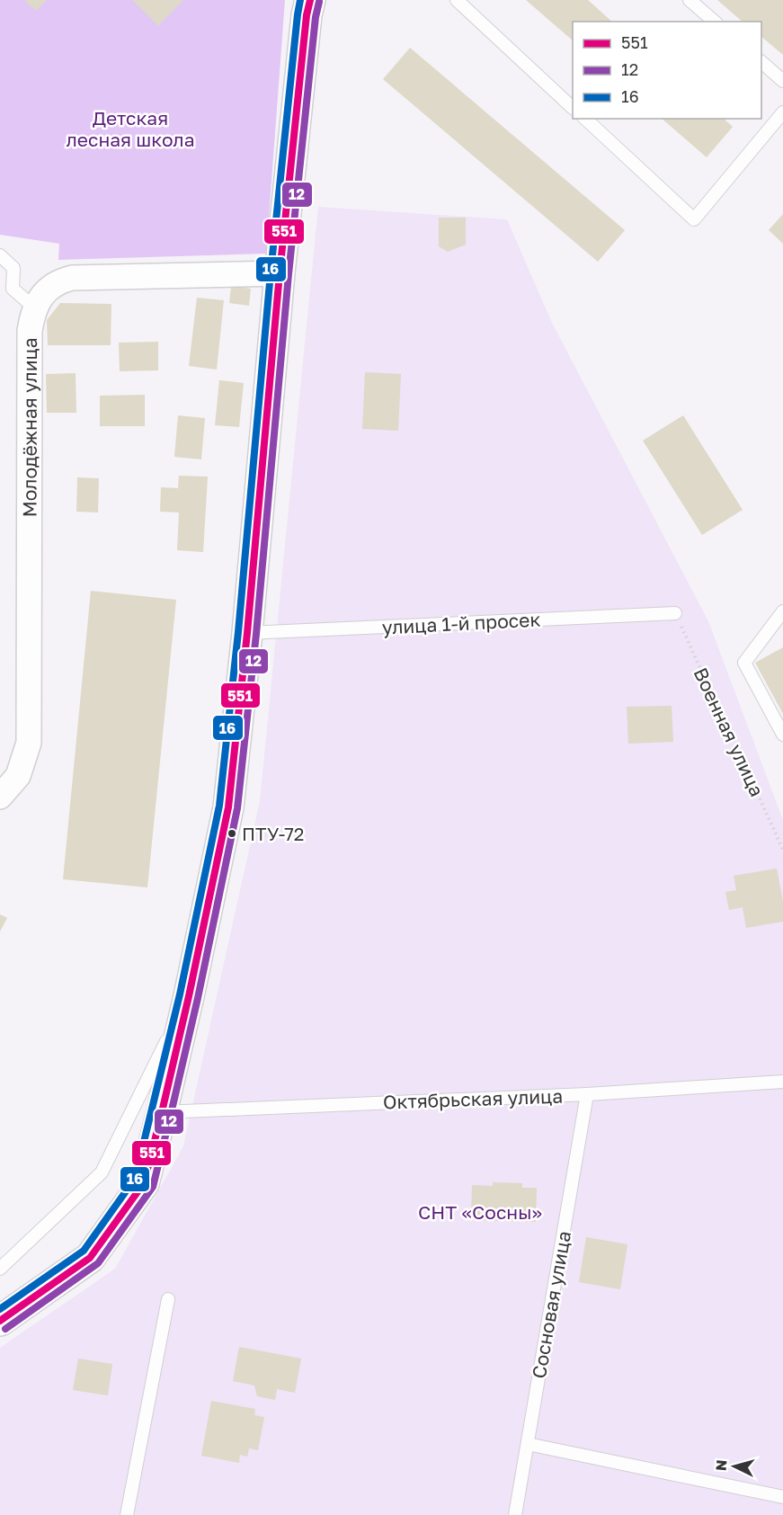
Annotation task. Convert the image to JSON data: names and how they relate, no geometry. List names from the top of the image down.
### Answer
{
  "streets": {
    "street": ["Молодёжная улица"],
    "lane": ["улица 1-й просек", "Октябрьская улица", "Сосновая улица"],
    "path": ["Военная улица"]
  },
  "crossings": [
    ["улица 1-й просек", "Военная улица"],
    ["Октябрьская улица", "Сосновая улица"]
  ],
  "parks": ["Детская лесная школа", "СНТ «Сосны»"],
  "places": ["ПТУ-72"],
  "lines": ["transit line 551", "transit line 16", "transit line 12"],
  "legend": ["551", "12", "16"],
  "north": "left"
}
